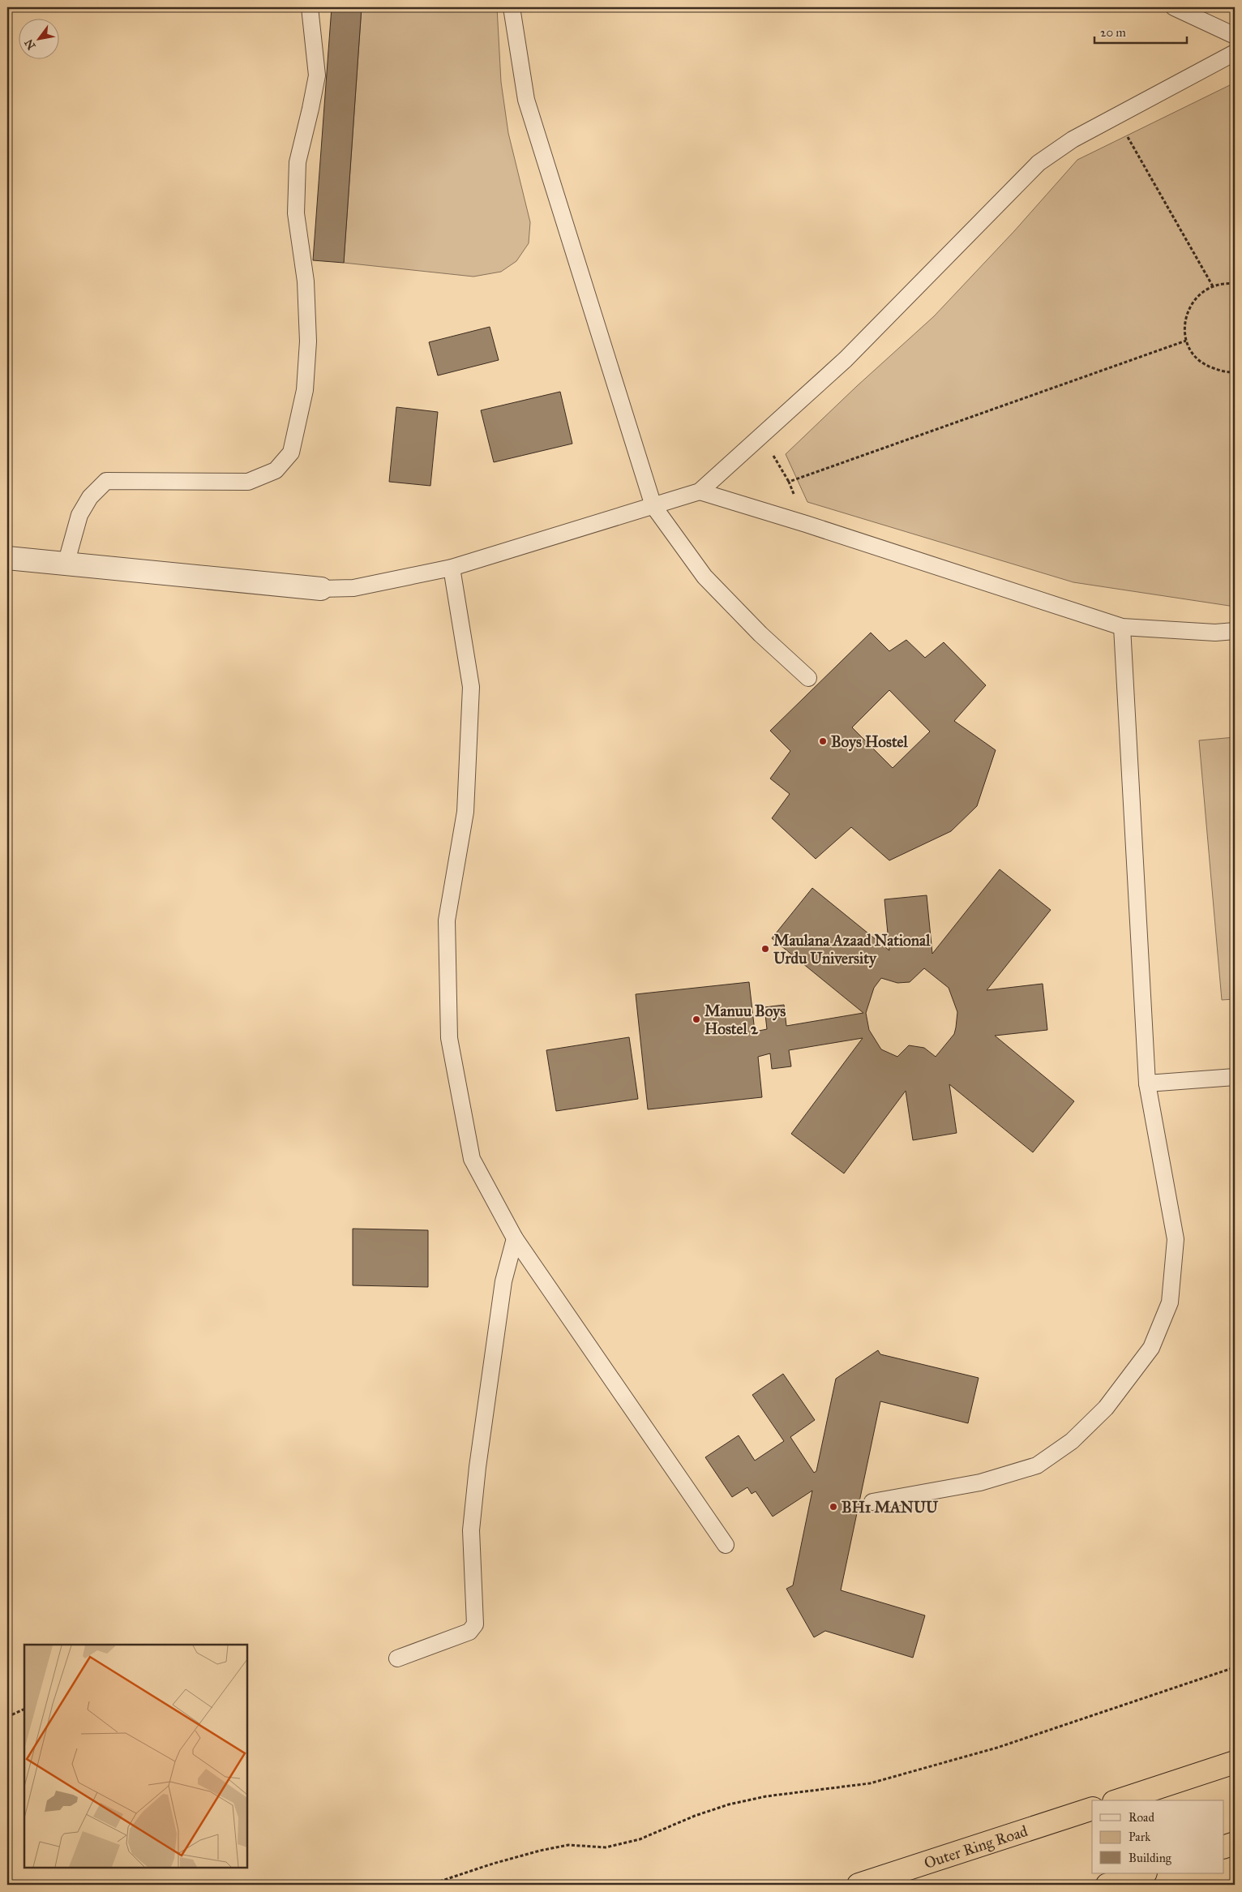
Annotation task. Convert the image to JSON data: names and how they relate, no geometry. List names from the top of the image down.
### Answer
{
  "streets": {
    "highway": ["Outer Ring Road"]
  },
  "places": [
    "Boys Hostel",
    "Maulana Azaad National Urdu University",
    "Manuu Boys Hostel 2",
    "BH1 MANUU"
  ],
  "legend": ["Road", "Park", "Building"],
  "scale_bar": "20 m",
  "north": "bottom left"
}
